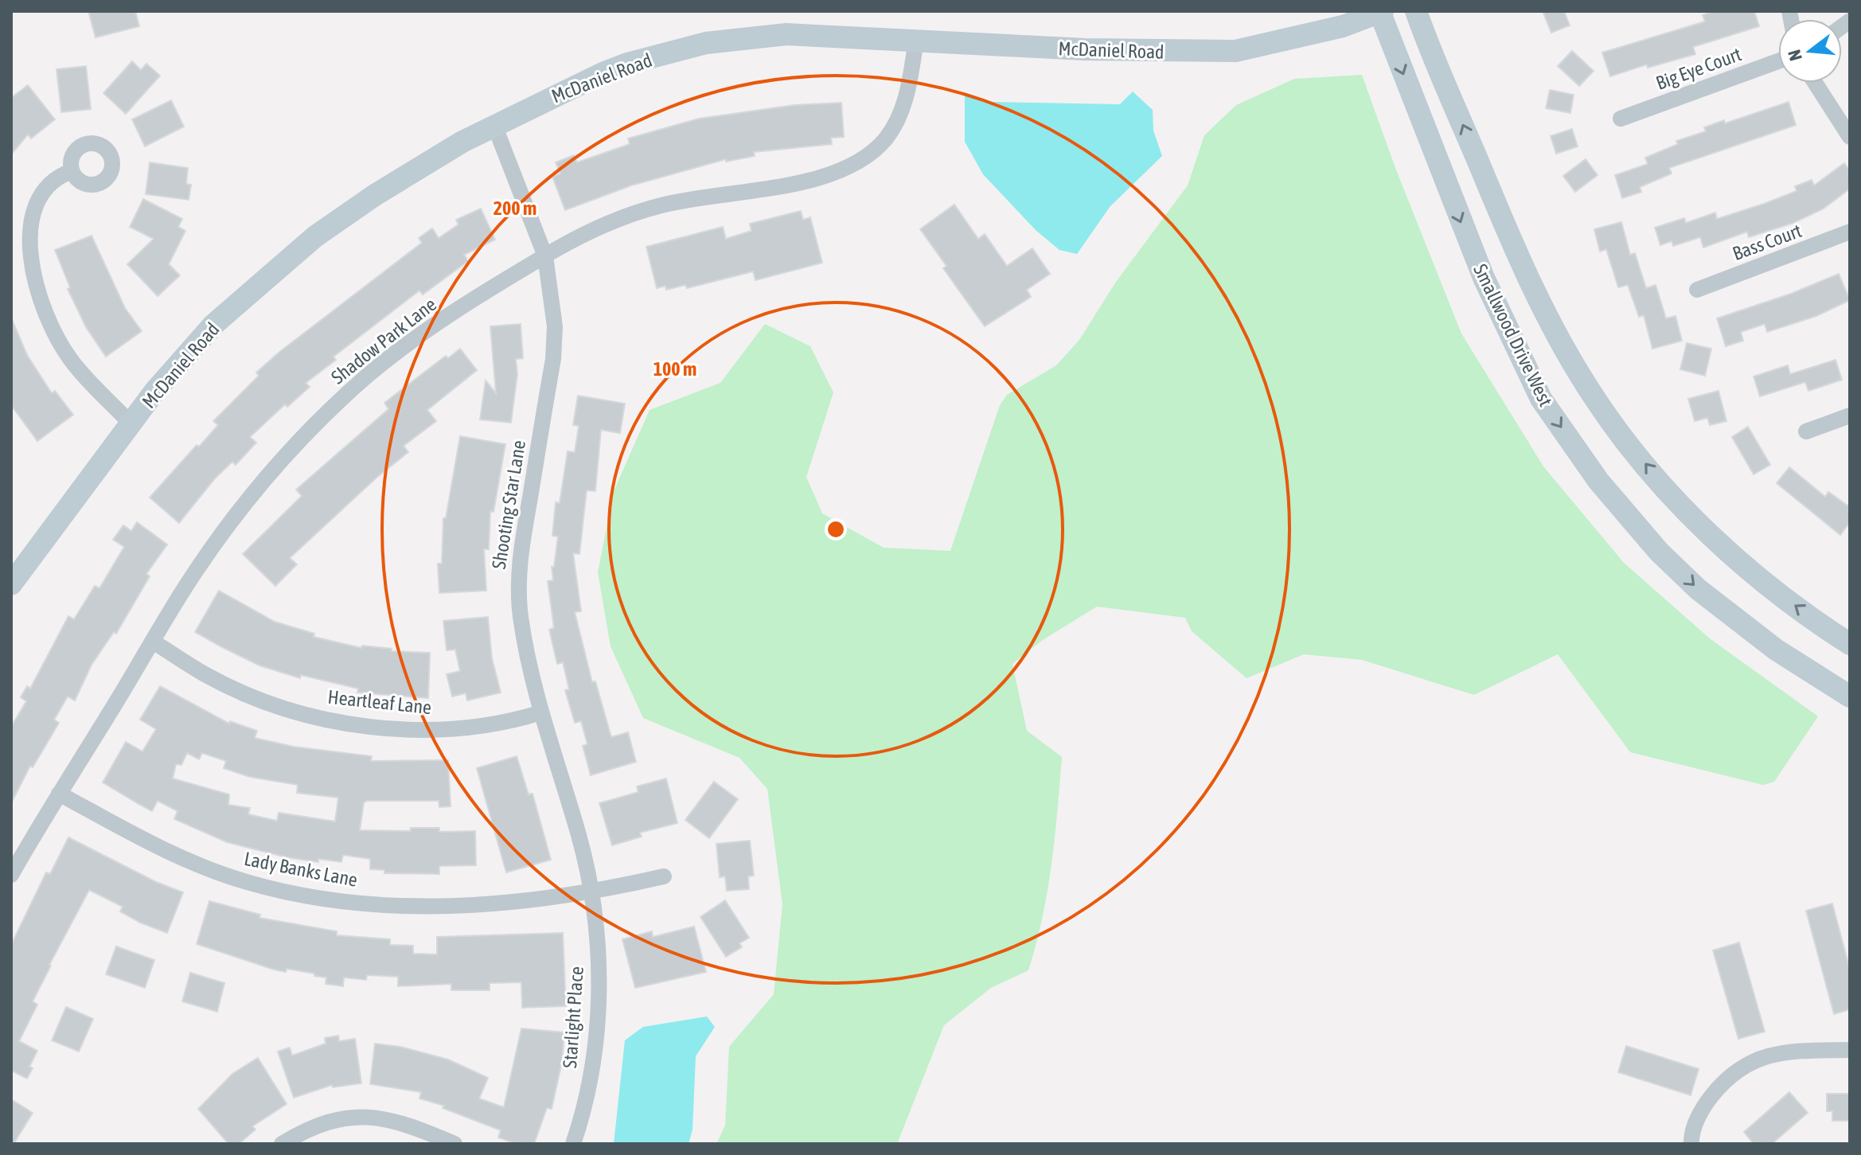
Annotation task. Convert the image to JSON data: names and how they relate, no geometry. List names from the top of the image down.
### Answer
{
  "streets": {
    "street": [
      "McDaniel Road",
      "Big Eye Court",
      "Bass Court",
      "Smallwood Drive West",
      "Shadow Park Lane",
      "Shooting Star Lane",
      "Heartleaf Lane",
      "Lady Banks Lane",
      "Starlight Place"
    ]
  },
  "crossings": [
    ["McDaniel Road", "Smallwood Drive West"],
    ["McDaniel Road", "Shadow Park Lane"],
    ["McDaniel Road", "Shooting Star Lane"],
    ["Shadow Park Lane", "Shooting Star Lane"],
    ["Shadow Park Lane", "Heartleaf Lane"],
    ["Shadow Park Lane", "Lady Banks Lane"],
    ["Shooting Star Lane", "Heartleaf Lane"],
    ["Shooting Star Lane", "Lady Banks Lane"],
    ["Shooting Star Lane", "Starlight Place"],
    ["Lady Banks Lane", "Starlight Place"]
  ],
  "north": "left",
  "rings": ["200 m", "100 m"]
}
